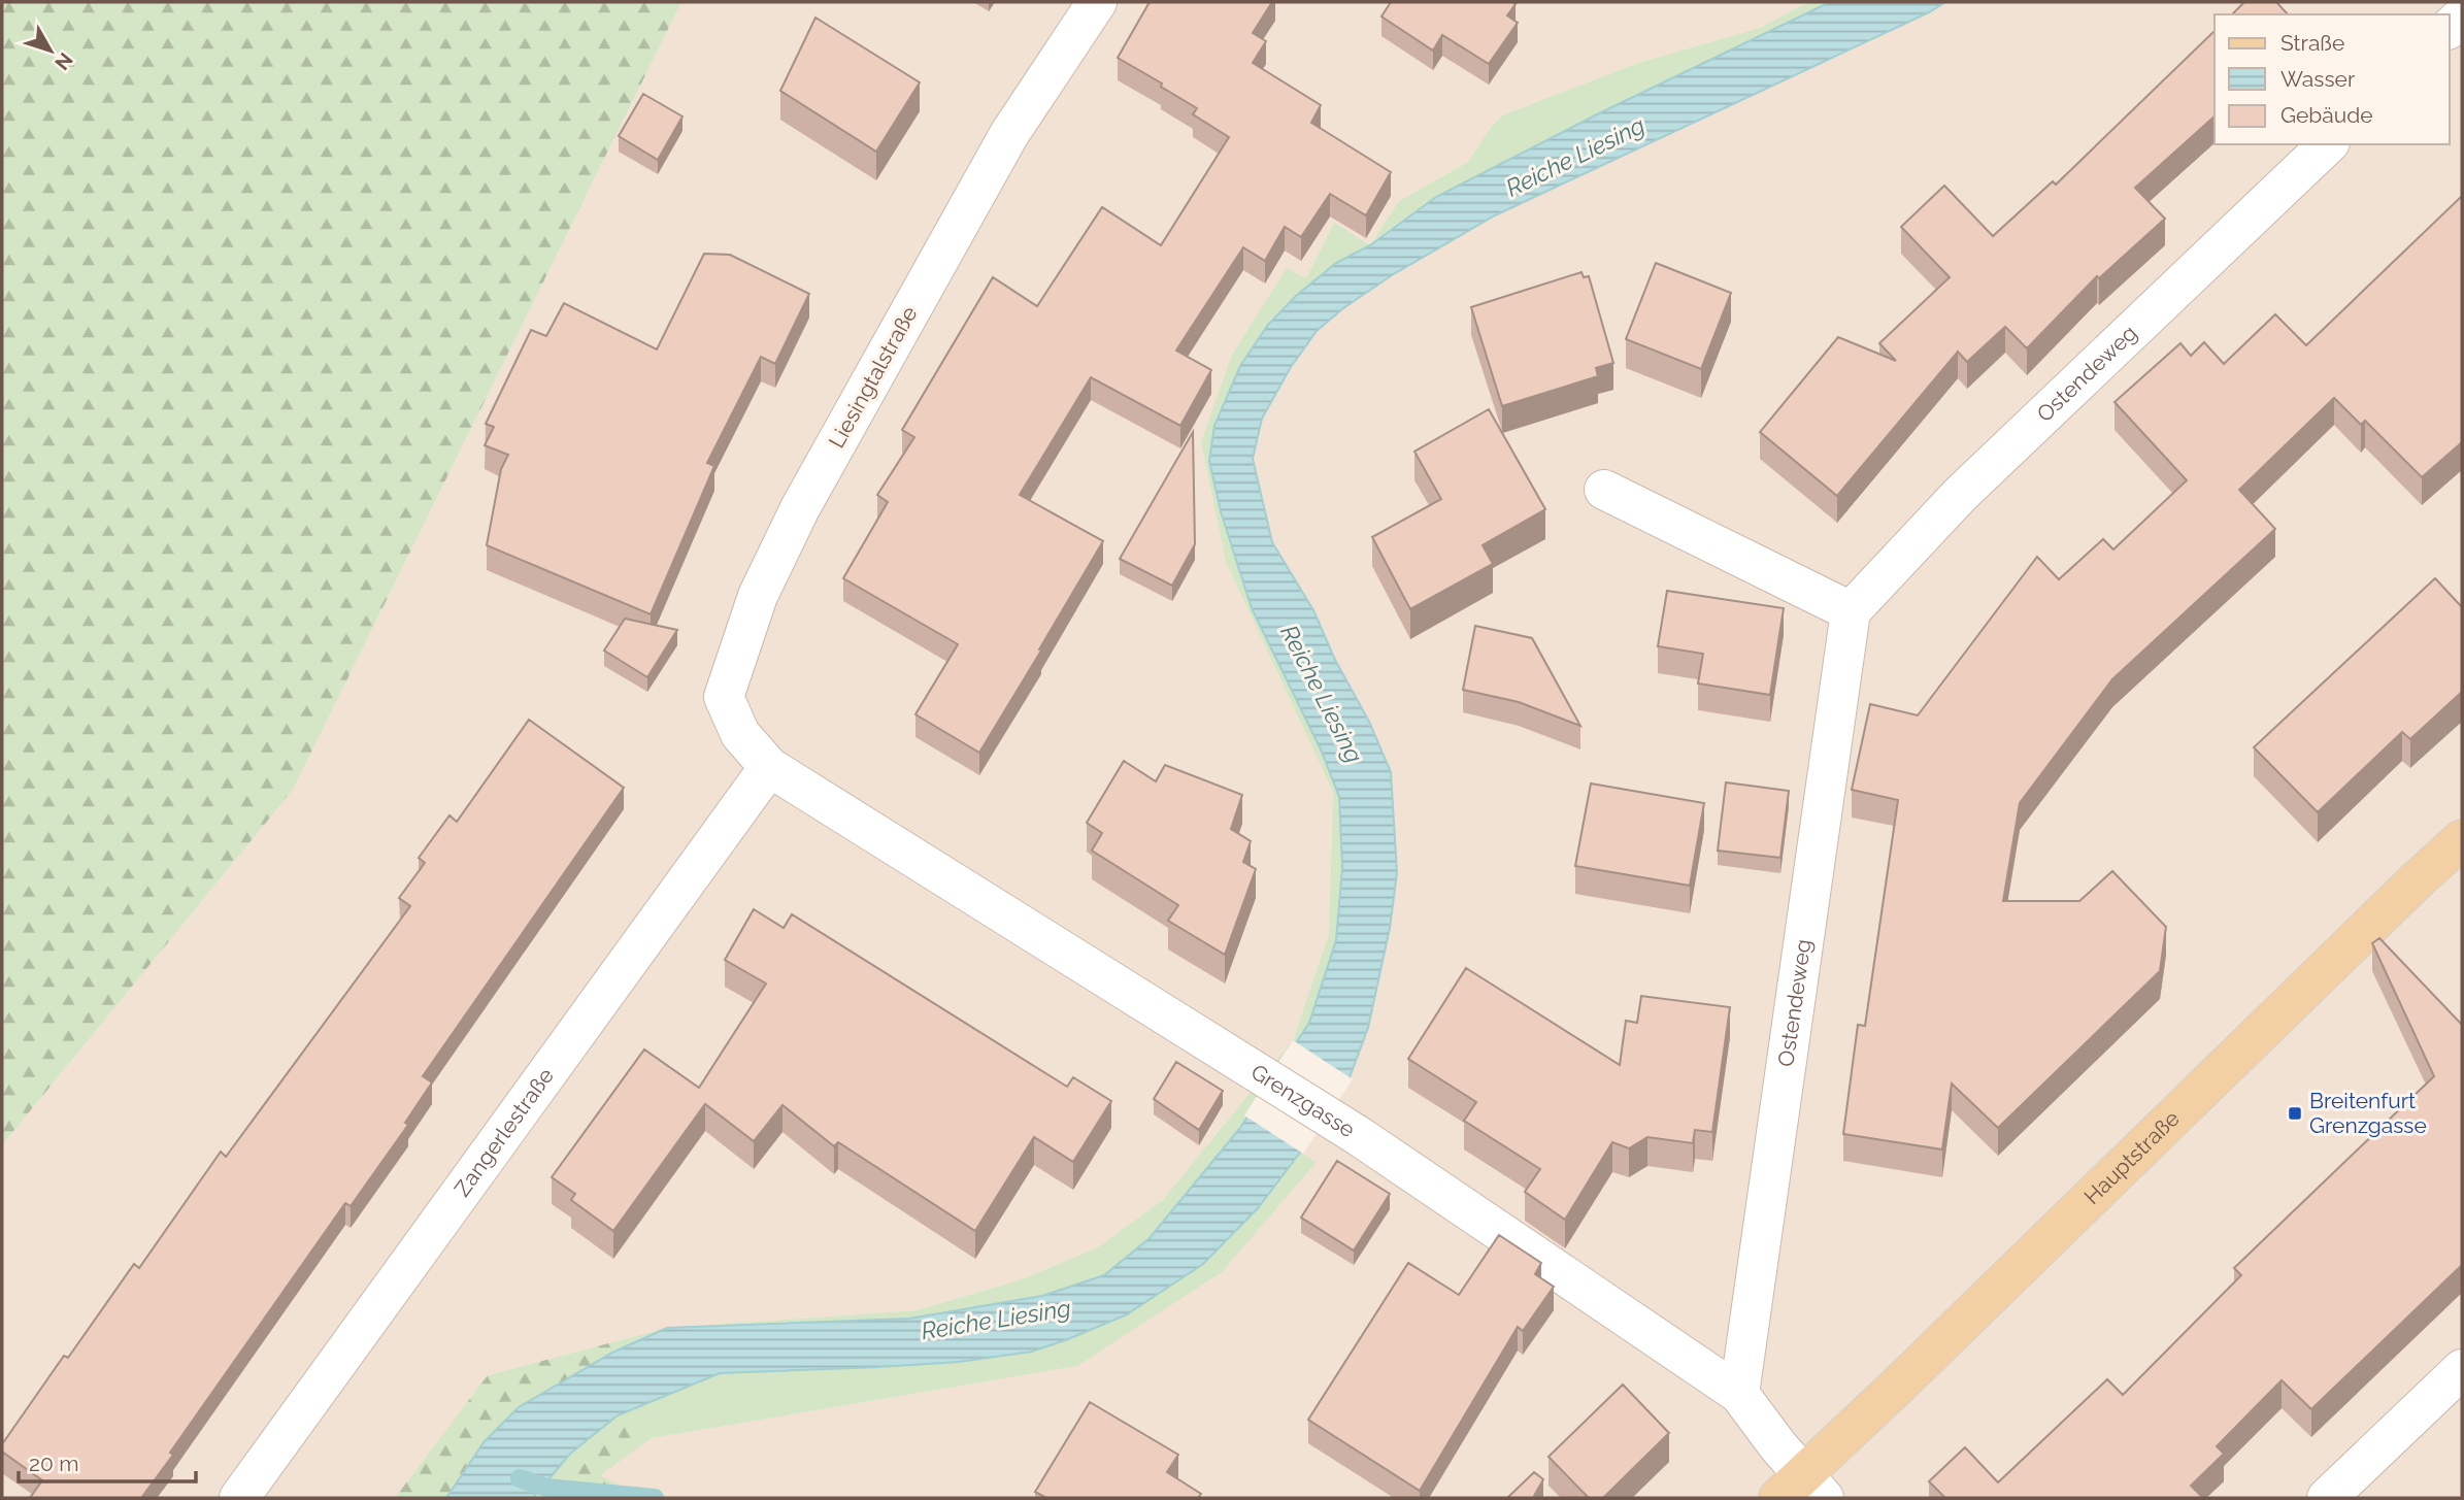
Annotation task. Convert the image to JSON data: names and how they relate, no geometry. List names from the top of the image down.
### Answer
{
  "streets": {
    "main road": ["Hauptstraße"],
    "street": [
      "Ostendeweg",
      "Liesingtalstraße",
      "Grenzgasse",
      "Zangerlestraße"
    ]
  },
  "crossings": [
    ["Ostendeweg", "Grenzgasse"],
    ["Liesingtalstraße", "Grenzgasse"],
    ["Liesingtalstraße", "Zangerlestraße"],
    ["Grenzgasse", "Zangerlestraße"],
    ["Grenzgasse", "Hauptstraße"]
  ],
  "water": ["Reiche Liesing"],
  "places": {
    "transit": ["Breitenfurt Grenzgasse"]
  },
  "legend": ["Straße", "Wasser", "Gebäude"],
  "scale_bar": "20 m",
  "north": "bottom right"
}
